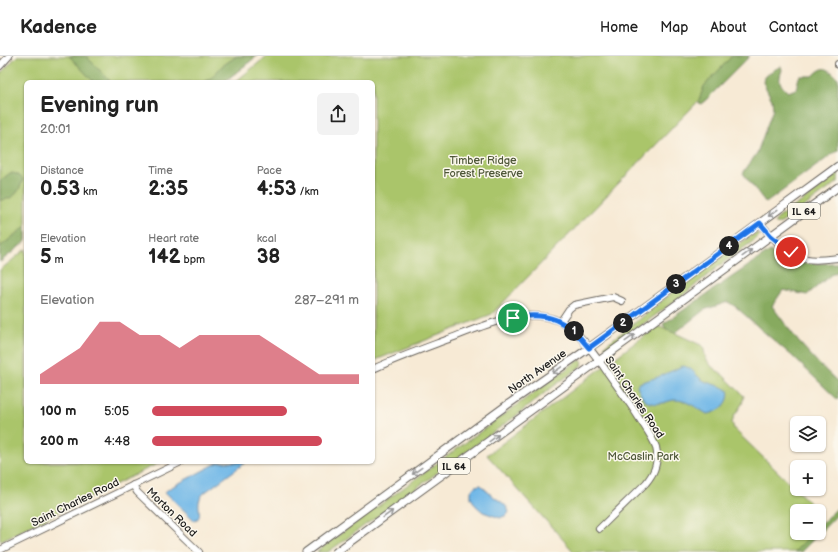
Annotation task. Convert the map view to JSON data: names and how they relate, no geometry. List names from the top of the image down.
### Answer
{
  "streets": {
    "main road": ["IL 64", "North Avenue"],
    "street": ["Saint Charles Road", "Morton Road"]
  },
  "crossings": [
    ["IL 64", "Saint Charles Road"],
    ["North Avenue", "Saint Charles Road"],
    ["Saint Charles Road", "Morton Road"]
  ],
  "parks": ["Timber Ridge Forest Preserve", "McCaslin Park"],
  "page": {
    "header": "Kadence",
    "nav": [
      "Home",
      "Map",
      "About",
      "Contact"
    ],
    "heading": ["Evening run", "20:01"],
    "stats": [
      ["Distance", "0.53 km"],
      ["Time", "2:35"],
      ["Pace", "4:53 /km"],
      ["Elevation", "5 m"],
      ["Heart rate", "142 bpm"],
      ["kcal", "38"]
    ],
    "pins": [
      "4",
      "3",
      "2",
      "1"
    ],
    "chart": ["Elevation", "287–291 m"],
    "list": [
      {
        "name": "100 m",
        "note": "5:05"
      },
      {
        "name": "200 m",
        "note": "4:48"
      }
    ],
    "map_buttons": ["+", "−"]
  }
}
